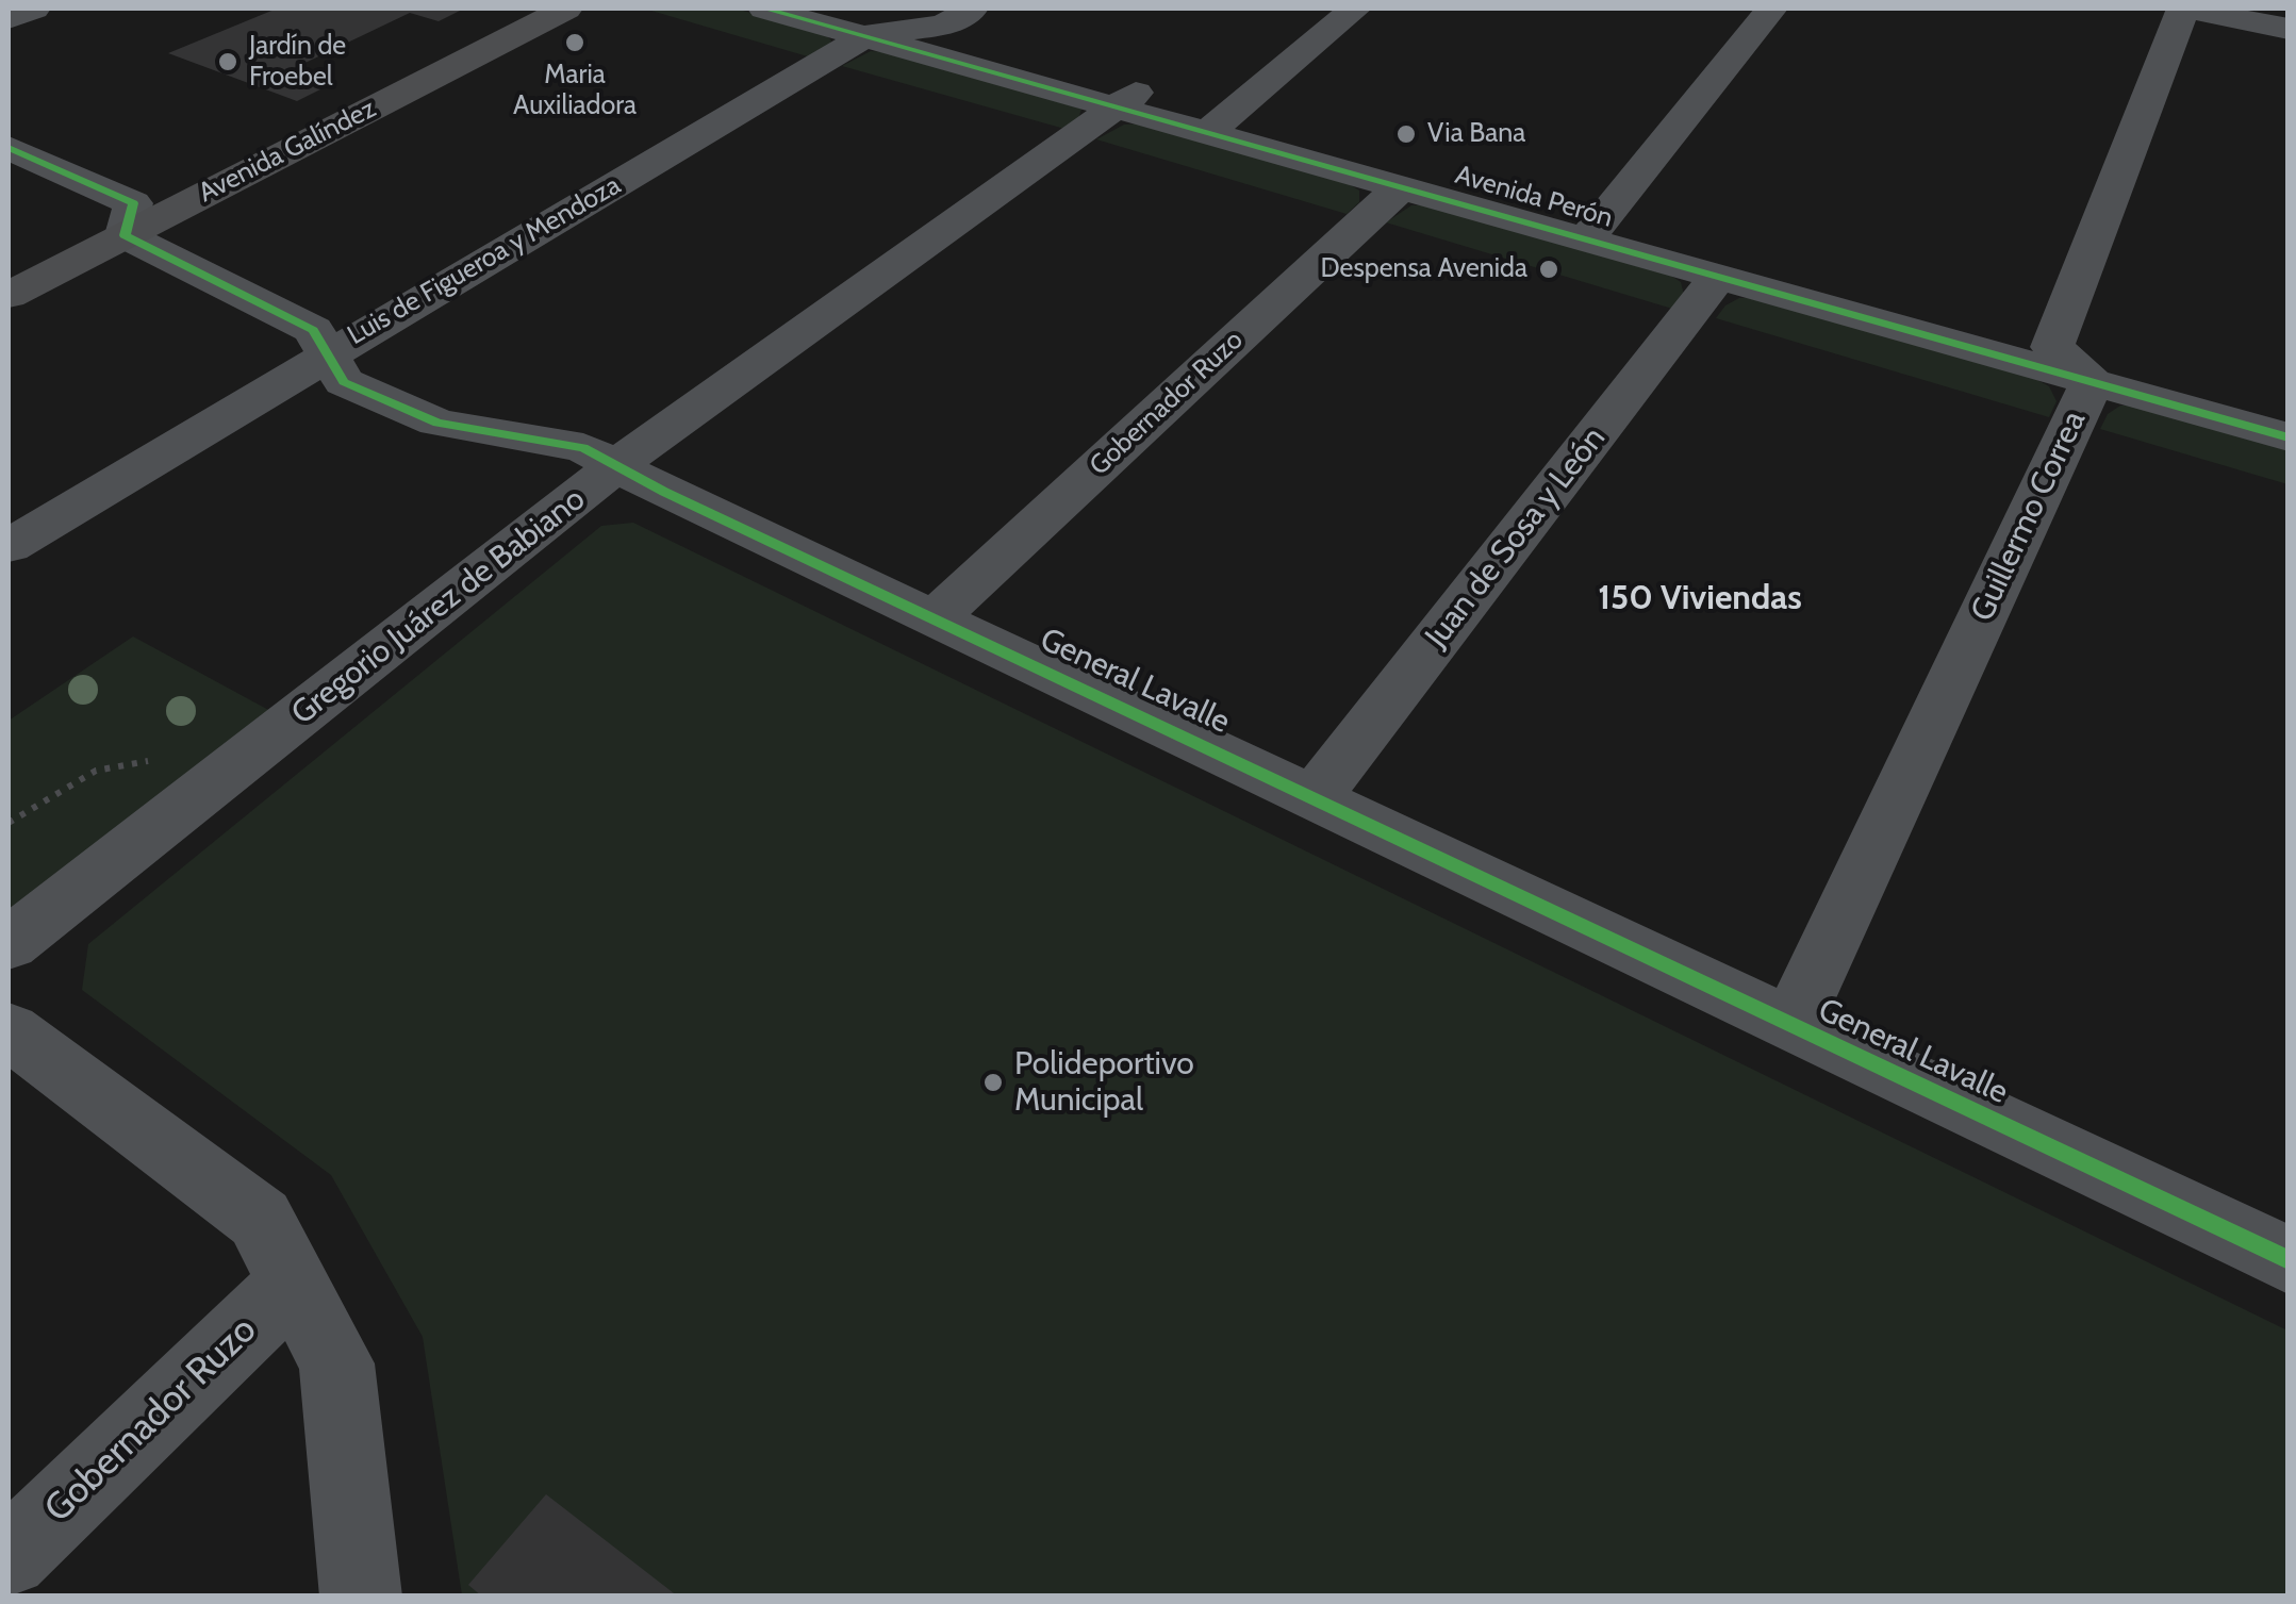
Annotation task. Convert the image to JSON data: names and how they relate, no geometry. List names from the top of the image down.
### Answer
{
  "streets": {
    "main road": ["Avenida Galíndez"],
    "street": [
      "Avenida Perón",
      "Luis de Figueroa y Mendoza",
      "Gobernador Ruzo",
      "Guillermo Correa",
      "Juan de Sosa y León",
      "Gregorio Juárez de Babiano",
      "General Lavalle"
    ]
  },
  "crossings": [
    ["Avenida Galíndez", "General Lavalle"],
    ["Avenida Perón", "Luis de Figueroa y Mendoza"],
    ["Avenida Perón", "Gobernador Ruzo"],
    ["Avenida Perón", "Guillermo Correa"],
    ["Avenida Perón", "Juan de Sosa y León"],
    ["Avenida Perón", "Gregorio Juárez de Babiano"],
    ["Luis de Figueroa y Mendoza", "General Lavalle"],
    ["Gobernador Ruzo", "General Lavalle"],
    ["Guillermo Correa", "General Lavalle"],
    ["Juan de Sosa y León", "General Lavalle"],
    ["Gregorio Juárez de Babiano", "General Lavalle"]
  ],
  "districts": ["150 Viviendas"],
  "places": [
    "Maria Auxiliadora",
    "Jardín de Froebel",
    "Via Bana",
    "Despensa Avenida",
    "Polideportivo Municipal"
  ]
}
